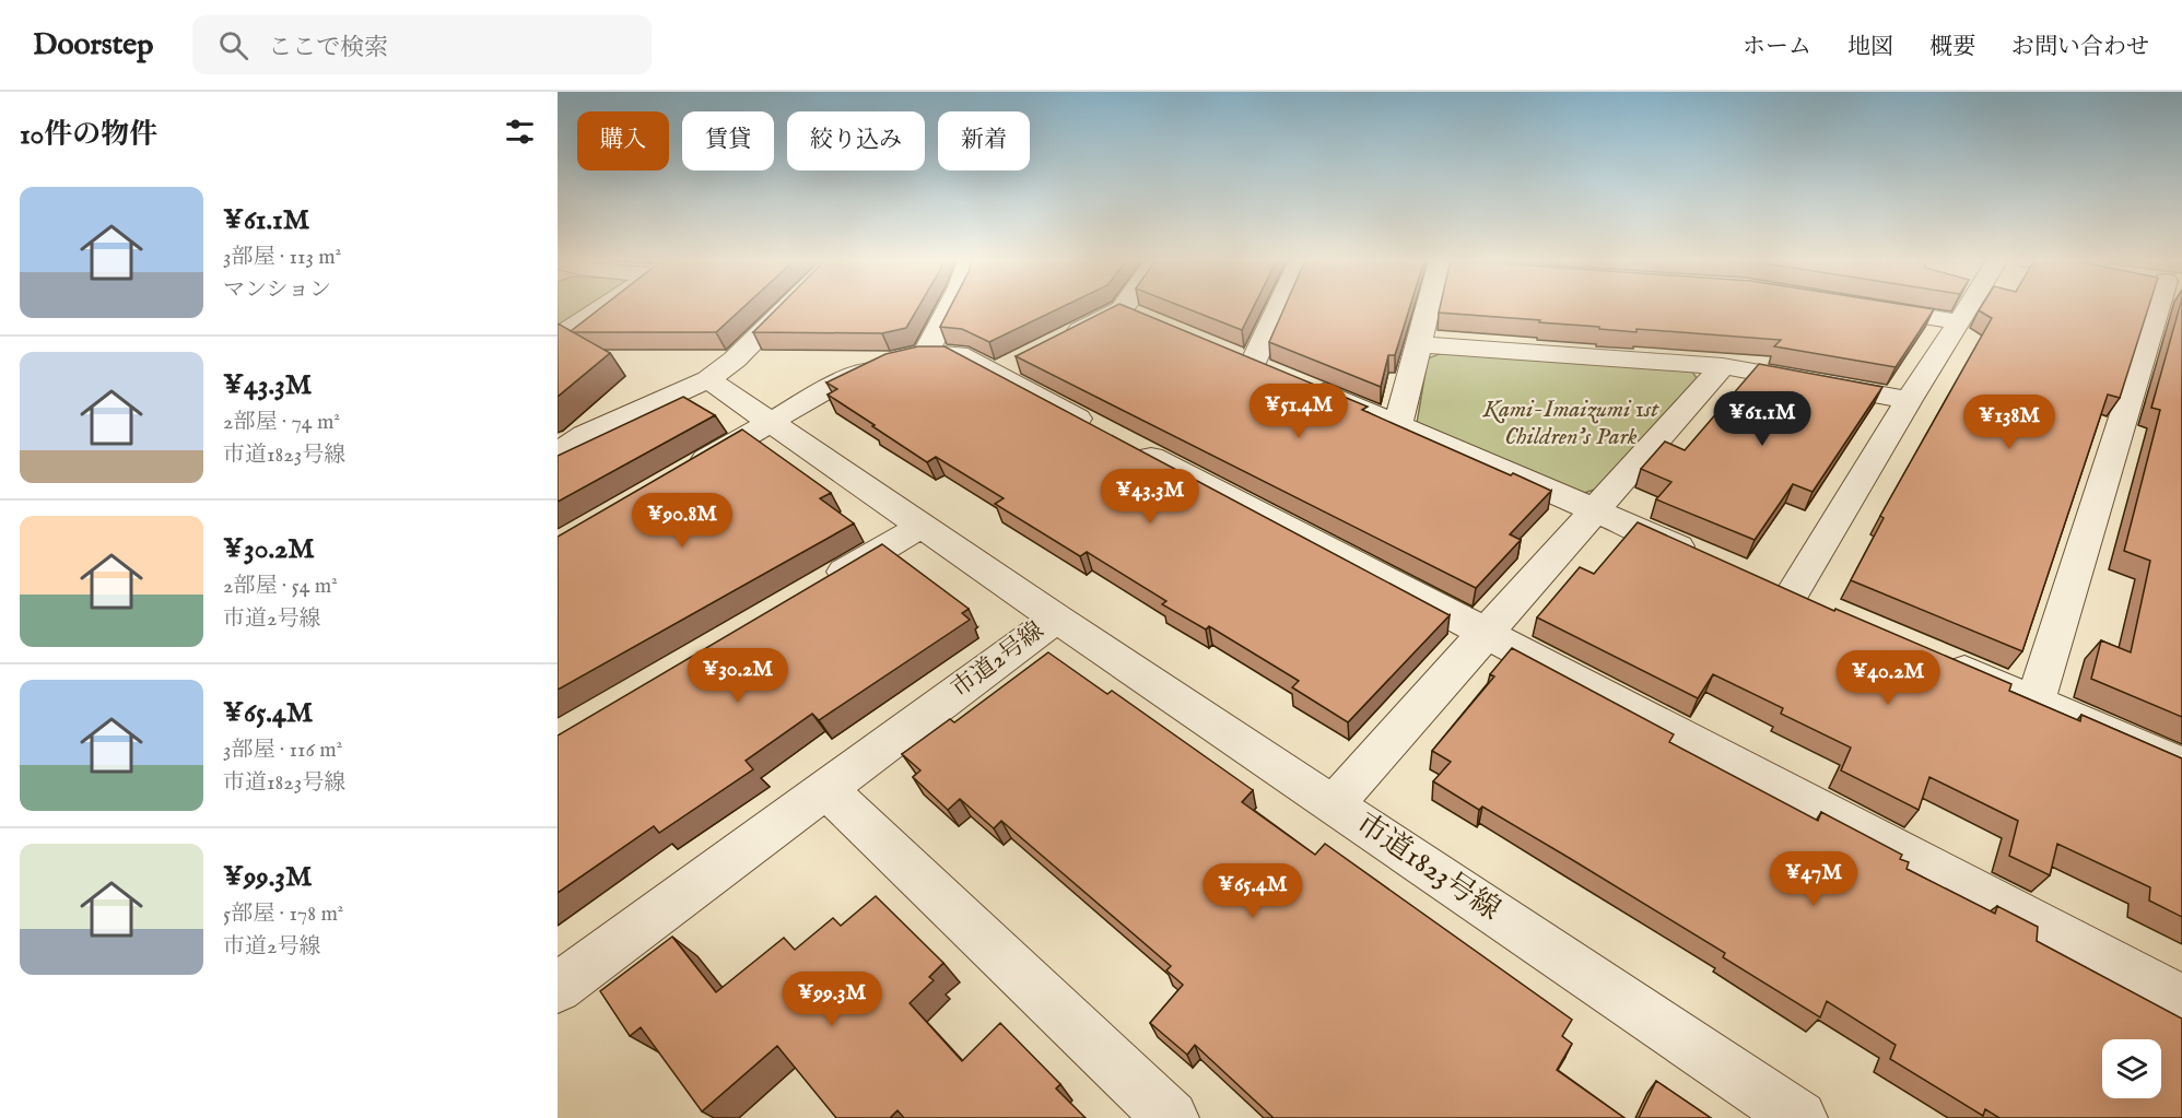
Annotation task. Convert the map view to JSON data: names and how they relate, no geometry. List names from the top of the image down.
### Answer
{
  "streets": {
    "street": ["市道2号線", "市道1823号線"]
  },
  "crossings": [
    ["市道2号線", "市道1823号線"]
  ],
  "parks": ["Kami-Imaizumi 1st Children's Park"],
  "page": {
    "header": "Doorstep",
    "search": "ここで検索",
    "nav": [
      "ホーム",
      "地図",
      "概要",
      "お問い合わせ"
    ],
    "heading": "10件の物件",
    "chip": [
      "購入",
      "賃貸",
      "絞り込み",
      "新着"
    ],
    "list": [
      {
        "name": "¥61.1M",
        "note": "3部屋 · 113 m² · マンション"
      },
      {
        "name": "¥43.3M",
        "note": "2部屋 · 74 m² · 市道1823号線"
      },
      {
        "name": "¥30.2M",
        "note": "2部屋 · 54 m² · 市道2号線"
      },
      {
        "name": "¥65.4M",
        "note": "3部屋 · 116 m² · 市道1823号線"
      },
      {
        "name": "¥99.3M",
        "note": "5部屋 · 178 m² · 市道2号線"
      }
    ],
    "price": [
      "¥51.4M",
      "¥61.1M",
      "¥138M",
      "¥43.3M",
      "¥90.8M",
      "¥30.2M",
      "¥40.2M",
      "¥47M",
      "¥65.4M",
      "¥99.3M"
    ]
  }
}
